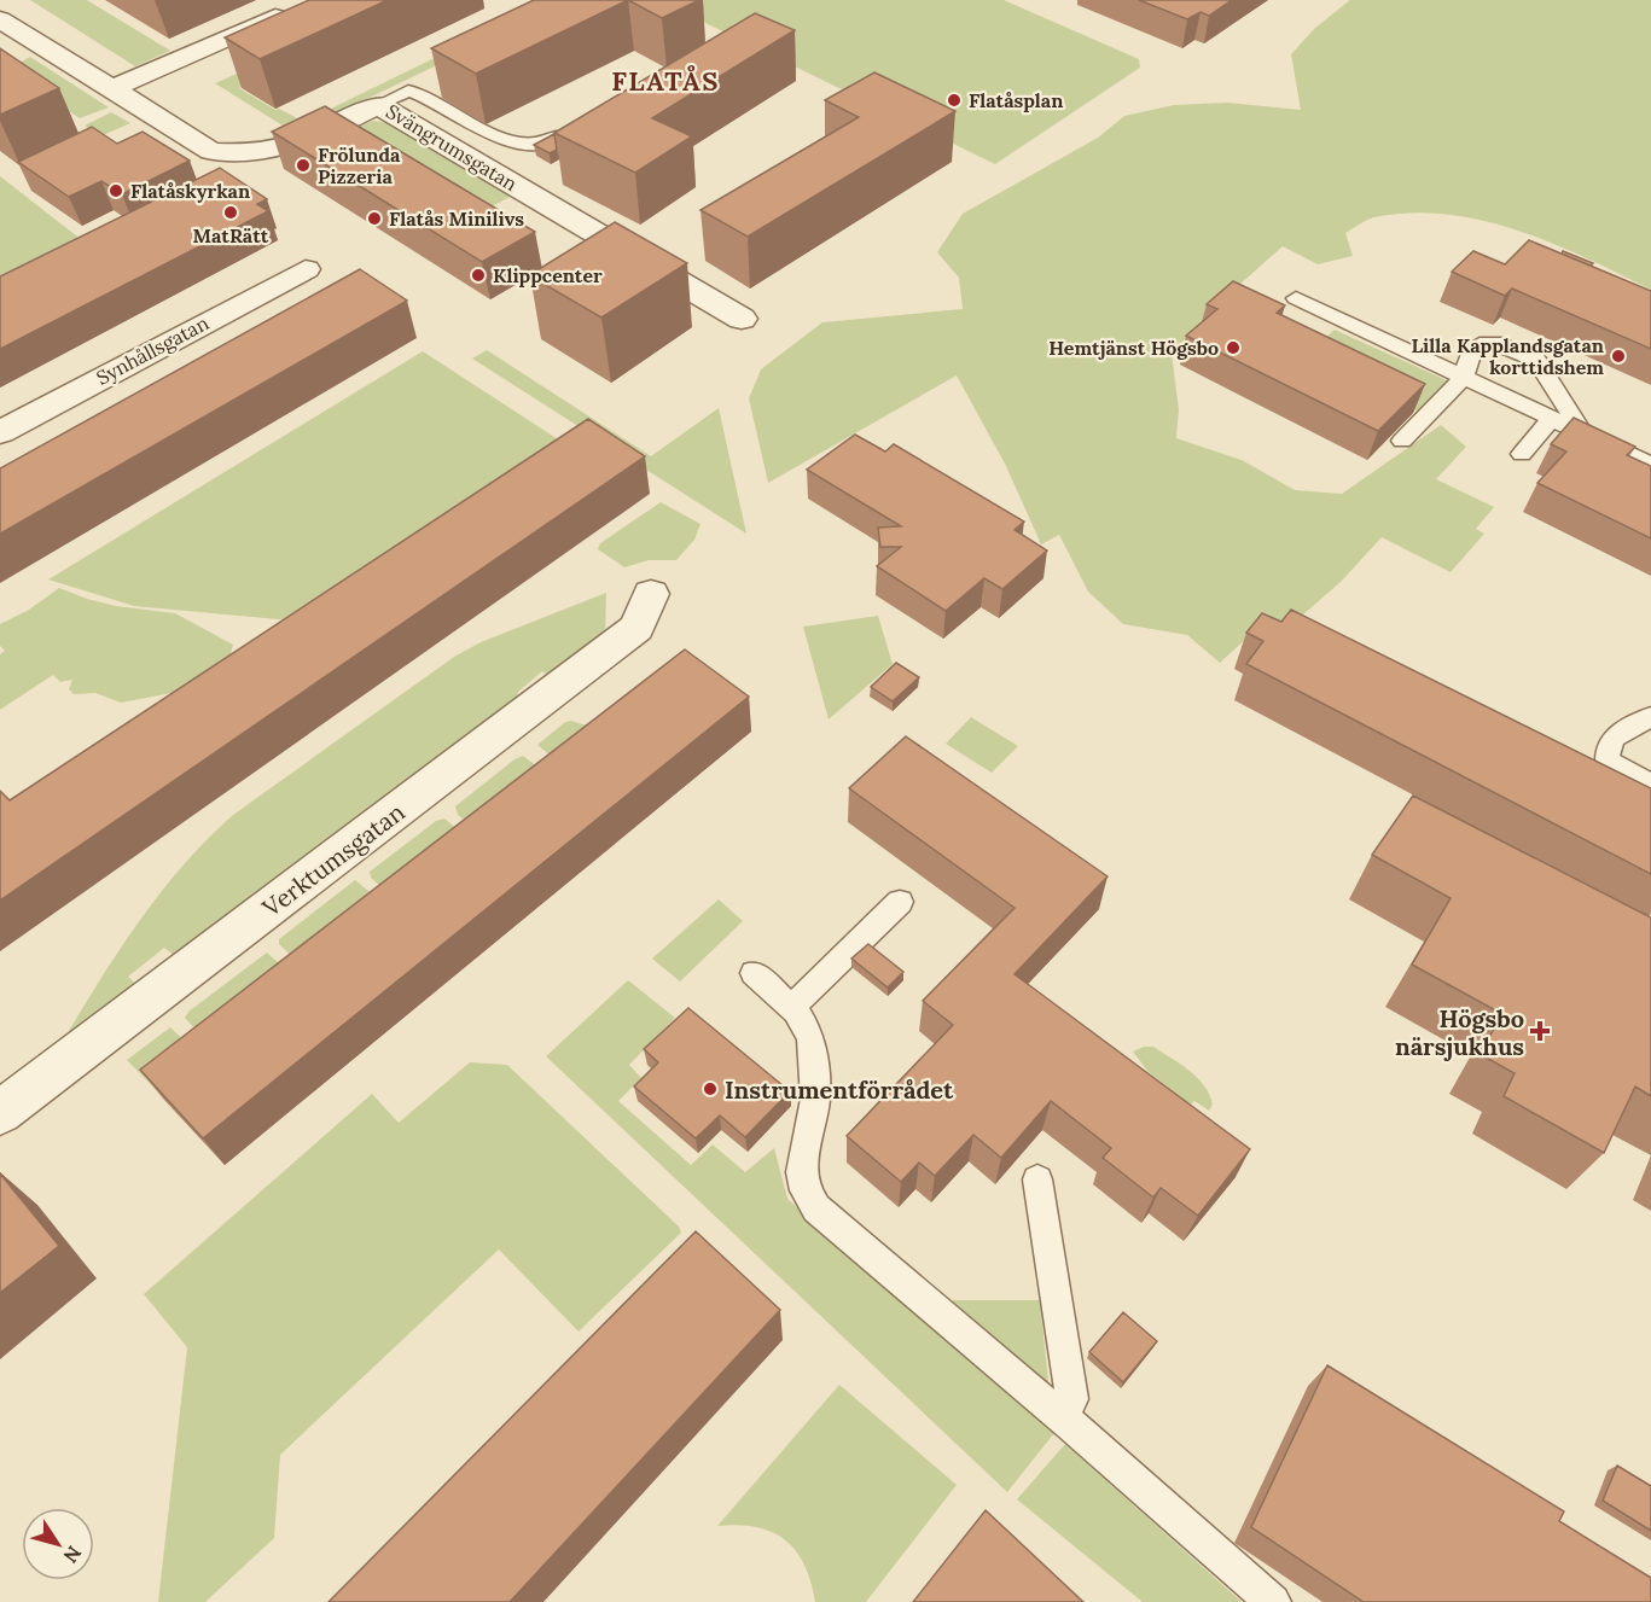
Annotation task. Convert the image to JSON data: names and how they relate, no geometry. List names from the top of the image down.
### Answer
{
  "streets": {
    "street": ["Svängrumsgatan", "Synhållsgatan", "Verktumsgatan"]
  },
  "districts": ["FLATÅS"],
  "places": {
    "other": [
      "Flatåsplan",
      "Frölunda Pizzeria",
      "Flatåskyrkan",
      "MatRätt",
      "Flatås Minilivs",
      "Klippcenter",
      "Hemtjänst Högsbo",
      "Lilla Kapplandsgatan korttidshem",
      "Instrumentförrådet"
    ],
    "health": ["Högsbo närsjukhus"]
  },
  "north": "bottom right"
}
